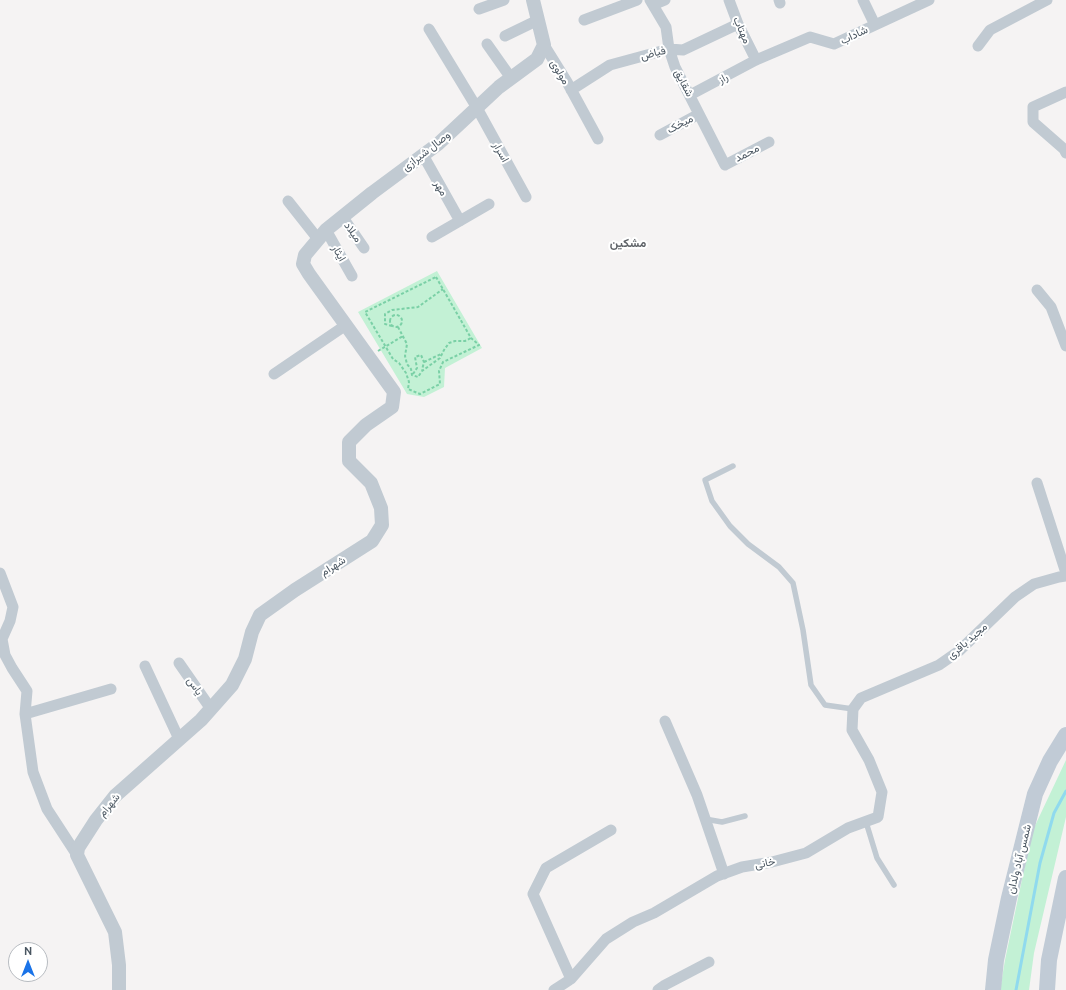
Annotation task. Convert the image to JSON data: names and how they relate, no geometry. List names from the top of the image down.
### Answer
{
  "streets": {
    "main road": ["شمس آباد ولدان"],
    "street": [
      "مهتاب",
      "شاداب",
      "فیاض",
      "مولوی",
      "راز",
      "شقایق",
      "میخک",
      "وصال شیرازی",
      "اسرار",
      "محمد",
      "مهر",
      "میلاد",
      "ایثار",
      "شهرام",
      "مجید باقری",
      "یاس",
      "خانی"
    ]
  },
  "crossings": [
    ["مهتاب", "شاداب"],
    ["مهتاب", "فیاض"],
    ["مهتاب", "راز"],
    ["شاداب", "راز"],
    ["فیاض", "مولوی"],
    ["فیاض", "شقایق"],
    ["مولوی", "وصال شیرازی"],
    ["راز", "شقایق"],
    ["شقایق", "میخک"],
    ["شقایق", "محمد"],
    ["وصال شیرازی", "اسرار"],
    ["وصال شیرازی", "مهر"],
    ["وصال شیرازی", "میلاد"],
    ["وصال شیرازی", "ایثار"],
    ["وصال شیرازی", "شهرام"],
    ["شهرام", "یاس"],
    ["مجید باقری", "خانی"]
  ],
  "districts": ["مشکین"],
  "north": "top"
}
